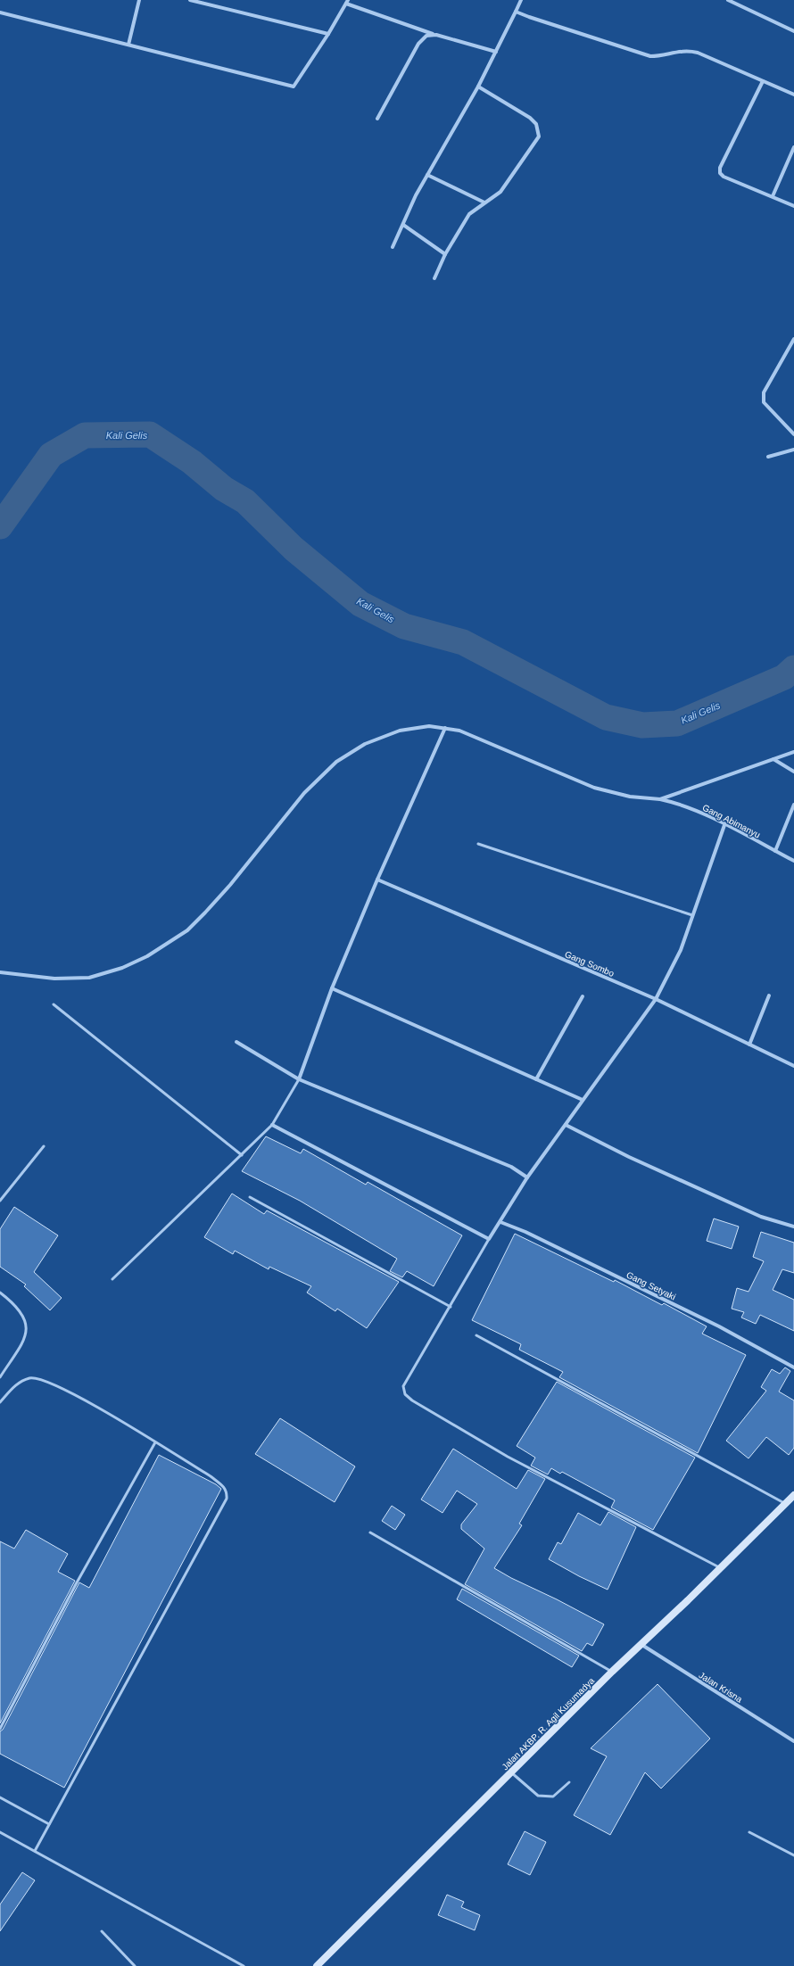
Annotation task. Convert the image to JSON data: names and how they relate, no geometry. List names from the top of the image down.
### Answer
{
  "streets": {
    "main road": ["Jalan AKBP. R. Agil Kusumadya"],
    "street": [
      "Gang Abimanyu",
      "Gang Sombo",
      "Gang Setyaki",
      "Jalan Krisna"
    ]
  },
  "crossings": [
    ["Jalan Krisna", "Jalan AKBP. R. Agil Kusumadya"]
  ],
  "water": ["Kali Gelis"]
}
